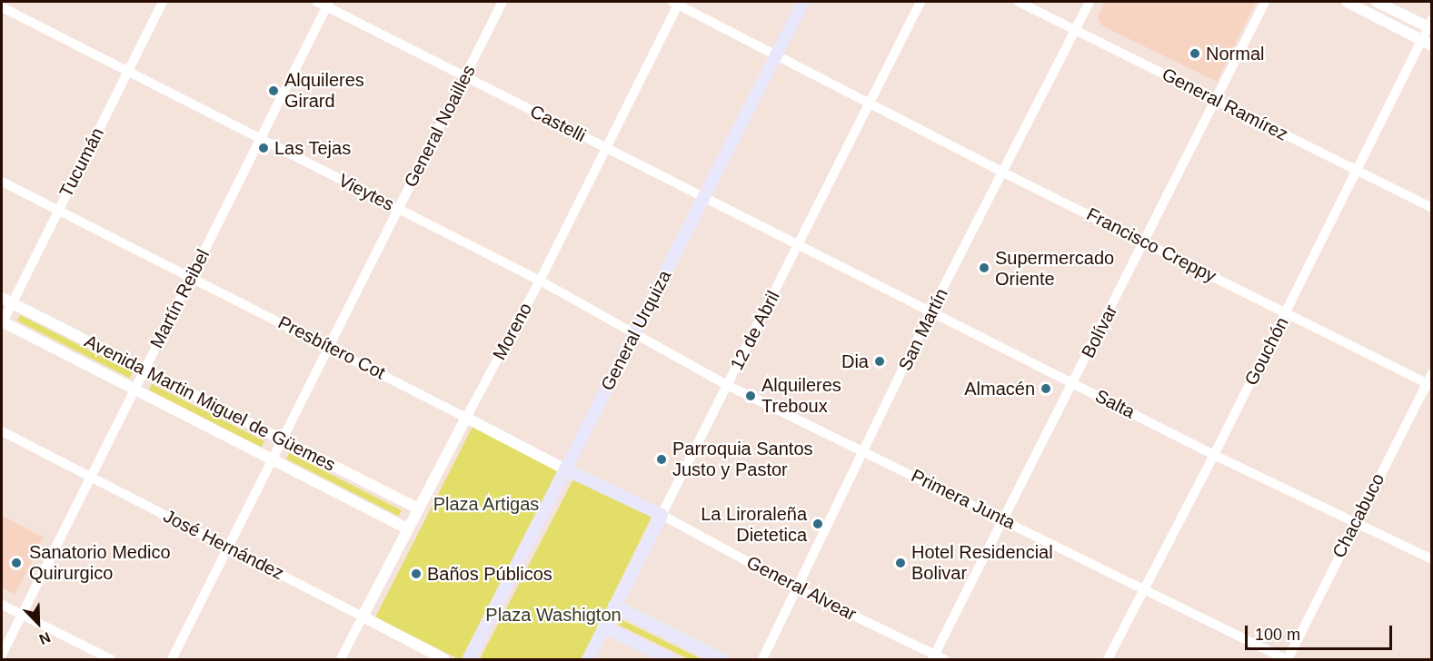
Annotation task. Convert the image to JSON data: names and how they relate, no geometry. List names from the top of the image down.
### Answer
{
  "streets": {
    "main road": ["General Urquiza", "12 de Abril", "Presbítero Cot"],
    "street": [
      "General Ramírez",
      "Castelli",
      "General Noailles",
      "Tucumán",
      "Vieytes",
      "Francisco Creppy",
      "Martín Reibel",
      "San Martín",
      "Moreno",
      "Bolívar",
      "Gouchón",
      "Avenida Martin Miguel de Güemes",
      "Salta",
      "Primera Junta",
      "Chacabuco",
      "José Hernández",
      "General Alvear"
    ]
  },
  "crossings": [
    ["General Ramírez", "San Martín"],
    ["General Ramírez", "Bolívar"],
    ["General Ramírez", "Gouchón"],
    ["Castelli", "General Noailles"],
    ["Castelli", "Martín Reibel"],
    ["Castelli", "General Urquiza"],
    ["Castelli", "12 de Abril"],
    ["Castelli", "Moreno"],
    ["Castelli", "Salta"],
    ["General Noailles", "Vieytes"],
    ["General Noailles", "Presbítero Cot"],
    ["General Noailles", "Avenida Martin Miguel de Güemes"],
    ["General Noailles", "José Hernández"],
    ["Tucumán", "Vieytes"],
    ["Tucumán", "Presbítero Cot"],
    ["Tucumán", "Avenida Martin Miguel de Güemes"],
    ["Vieytes", "Martín Reibel"],
    ["Vieytes", "General Urquiza"],
    ["Vieytes", "12 de Abril"],
    ["Vieytes", "Moreno"],
    ["Vieytes", "Primera Junta"],
    ["Francisco Creppy", "San Martín"],
    ["Francisco Creppy", "General Urquiza"],
    ["Francisco Creppy", "12 de Abril"],
    ["Francisco Creppy", "Moreno"],
    ["Francisco Creppy", "Bolívar"],
    ["Francisco Creppy", "Gouchón"],
    ["Francisco Creppy", "Chacabuco"],
    ["Martín Reibel", "Presbítero Cot"],
    ["Martín Reibel", "Avenida Martin Miguel de Güemes"],
    ["Martín Reibel", "José Hernández"],
    ["San Martín", "Salta"],
    ["San Martín", "Primera Junta"],
    ["San Martín", "General Alvear"],
    ["General Urquiza", "Presbítero Cot"],
    ["12 de Abril", "Presbítero Cot"],
    ["12 de Abril", "Salta"],
    ["12 de Abril", "Primera Junta"],
    ["12 de Abril", "General Alvear"],
    ["Moreno", "Presbítero Cot"],
    ["Moreno", "Avenida Martin Miguel de Güemes"],
    ["Moreno", "José Hernández"],
    ["Bolívar", "Salta"],
    ["Bolívar", "Primera Junta"],
    ["Bolívar", "General Alvear"],
    ["Presbítero Cot", "General Alvear"],
    ["Gouchón", "Salta"],
    ["Gouchón", "Primera Junta"],
    ["Salta", "Chacabuco"],
    ["Primera Junta", "Chacabuco"]
  ],
  "parks": ["Plaza Artigas", "Plaza Washigton"],
  "places": [
    "Normal",
    "Alquileres Girard",
    "Las Tejas",
    "Supermercado Oriente",
    "Dia",
    "Almacén",
    "Alquileres Treboux",
    "Parroquia Santos Justo y Pastor",
    "La Liroraleña Dietetica",
    "Sanatorio Medico Quirurgico",
    "Hotel Residencial Bolivar",
    "Baños Públicos"
  ],
  "scale_bar": "100 m",
  "north": "bottom right"
}
